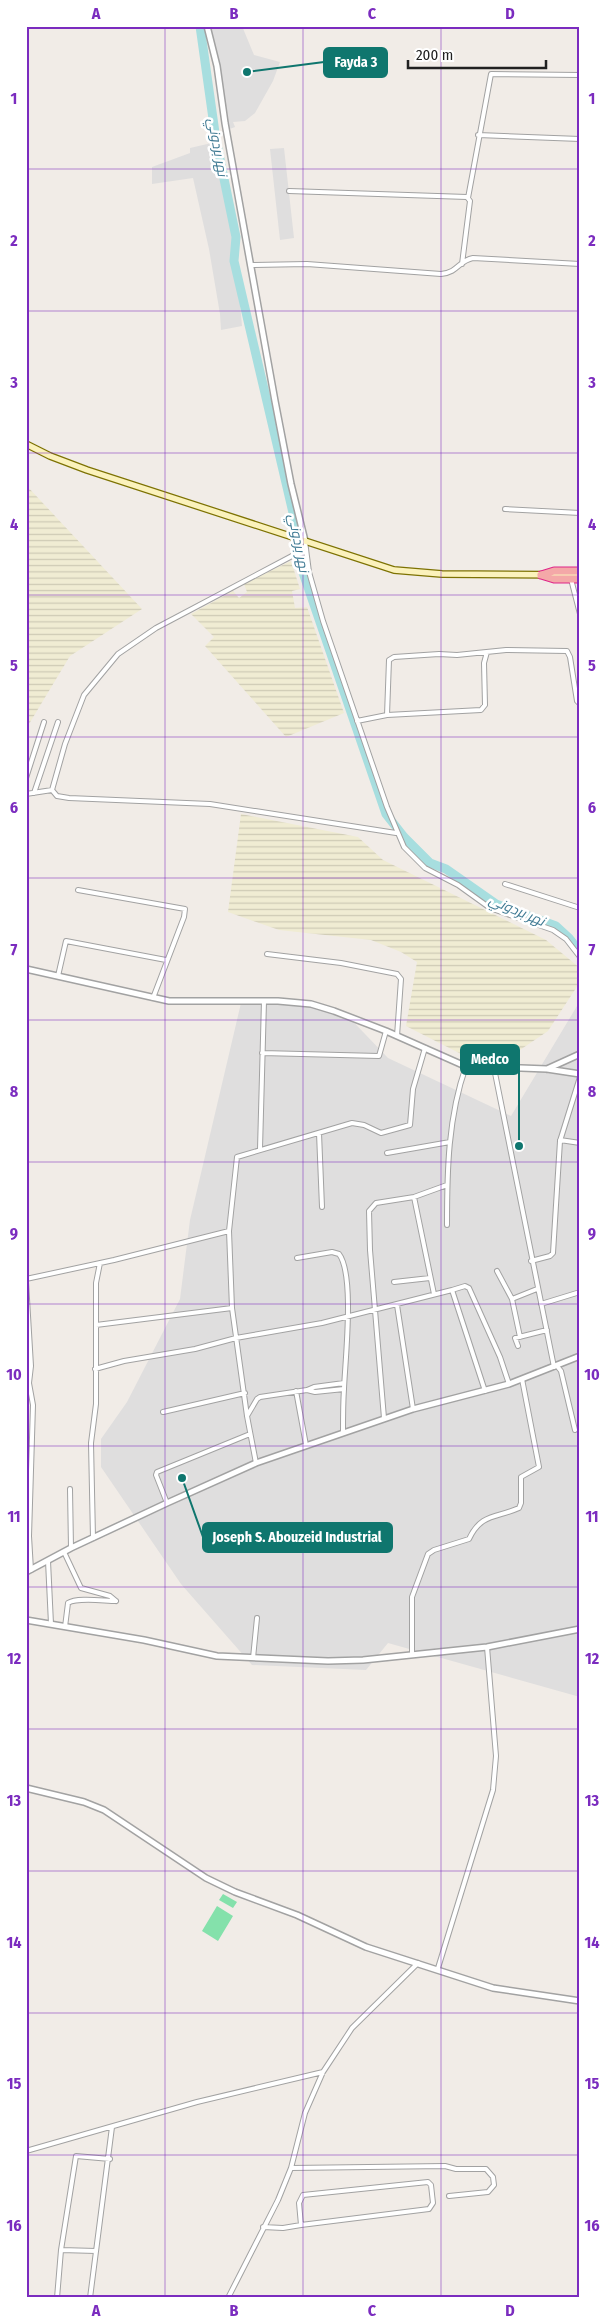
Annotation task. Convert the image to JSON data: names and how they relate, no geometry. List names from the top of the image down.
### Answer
{
  "water": ["نهر بردوني"],
  "places": ["Fayda 3", "Medco", "Joseph S. Abouzeid Industrial"],
  "scale_bar": "200 m",
  "grid": {
    "columns": [
      "A",
      "B",
      "C",
      "D"
    ],
    "rows": [
      "1",
      "2",
      "3",
      "4",
      "5",
      "6",
      "7",
      "8",
      "9",
      "10",
      "11",
      "12",
      "13",
      "14",
      "15",
      "16"
    ]
  }
}
